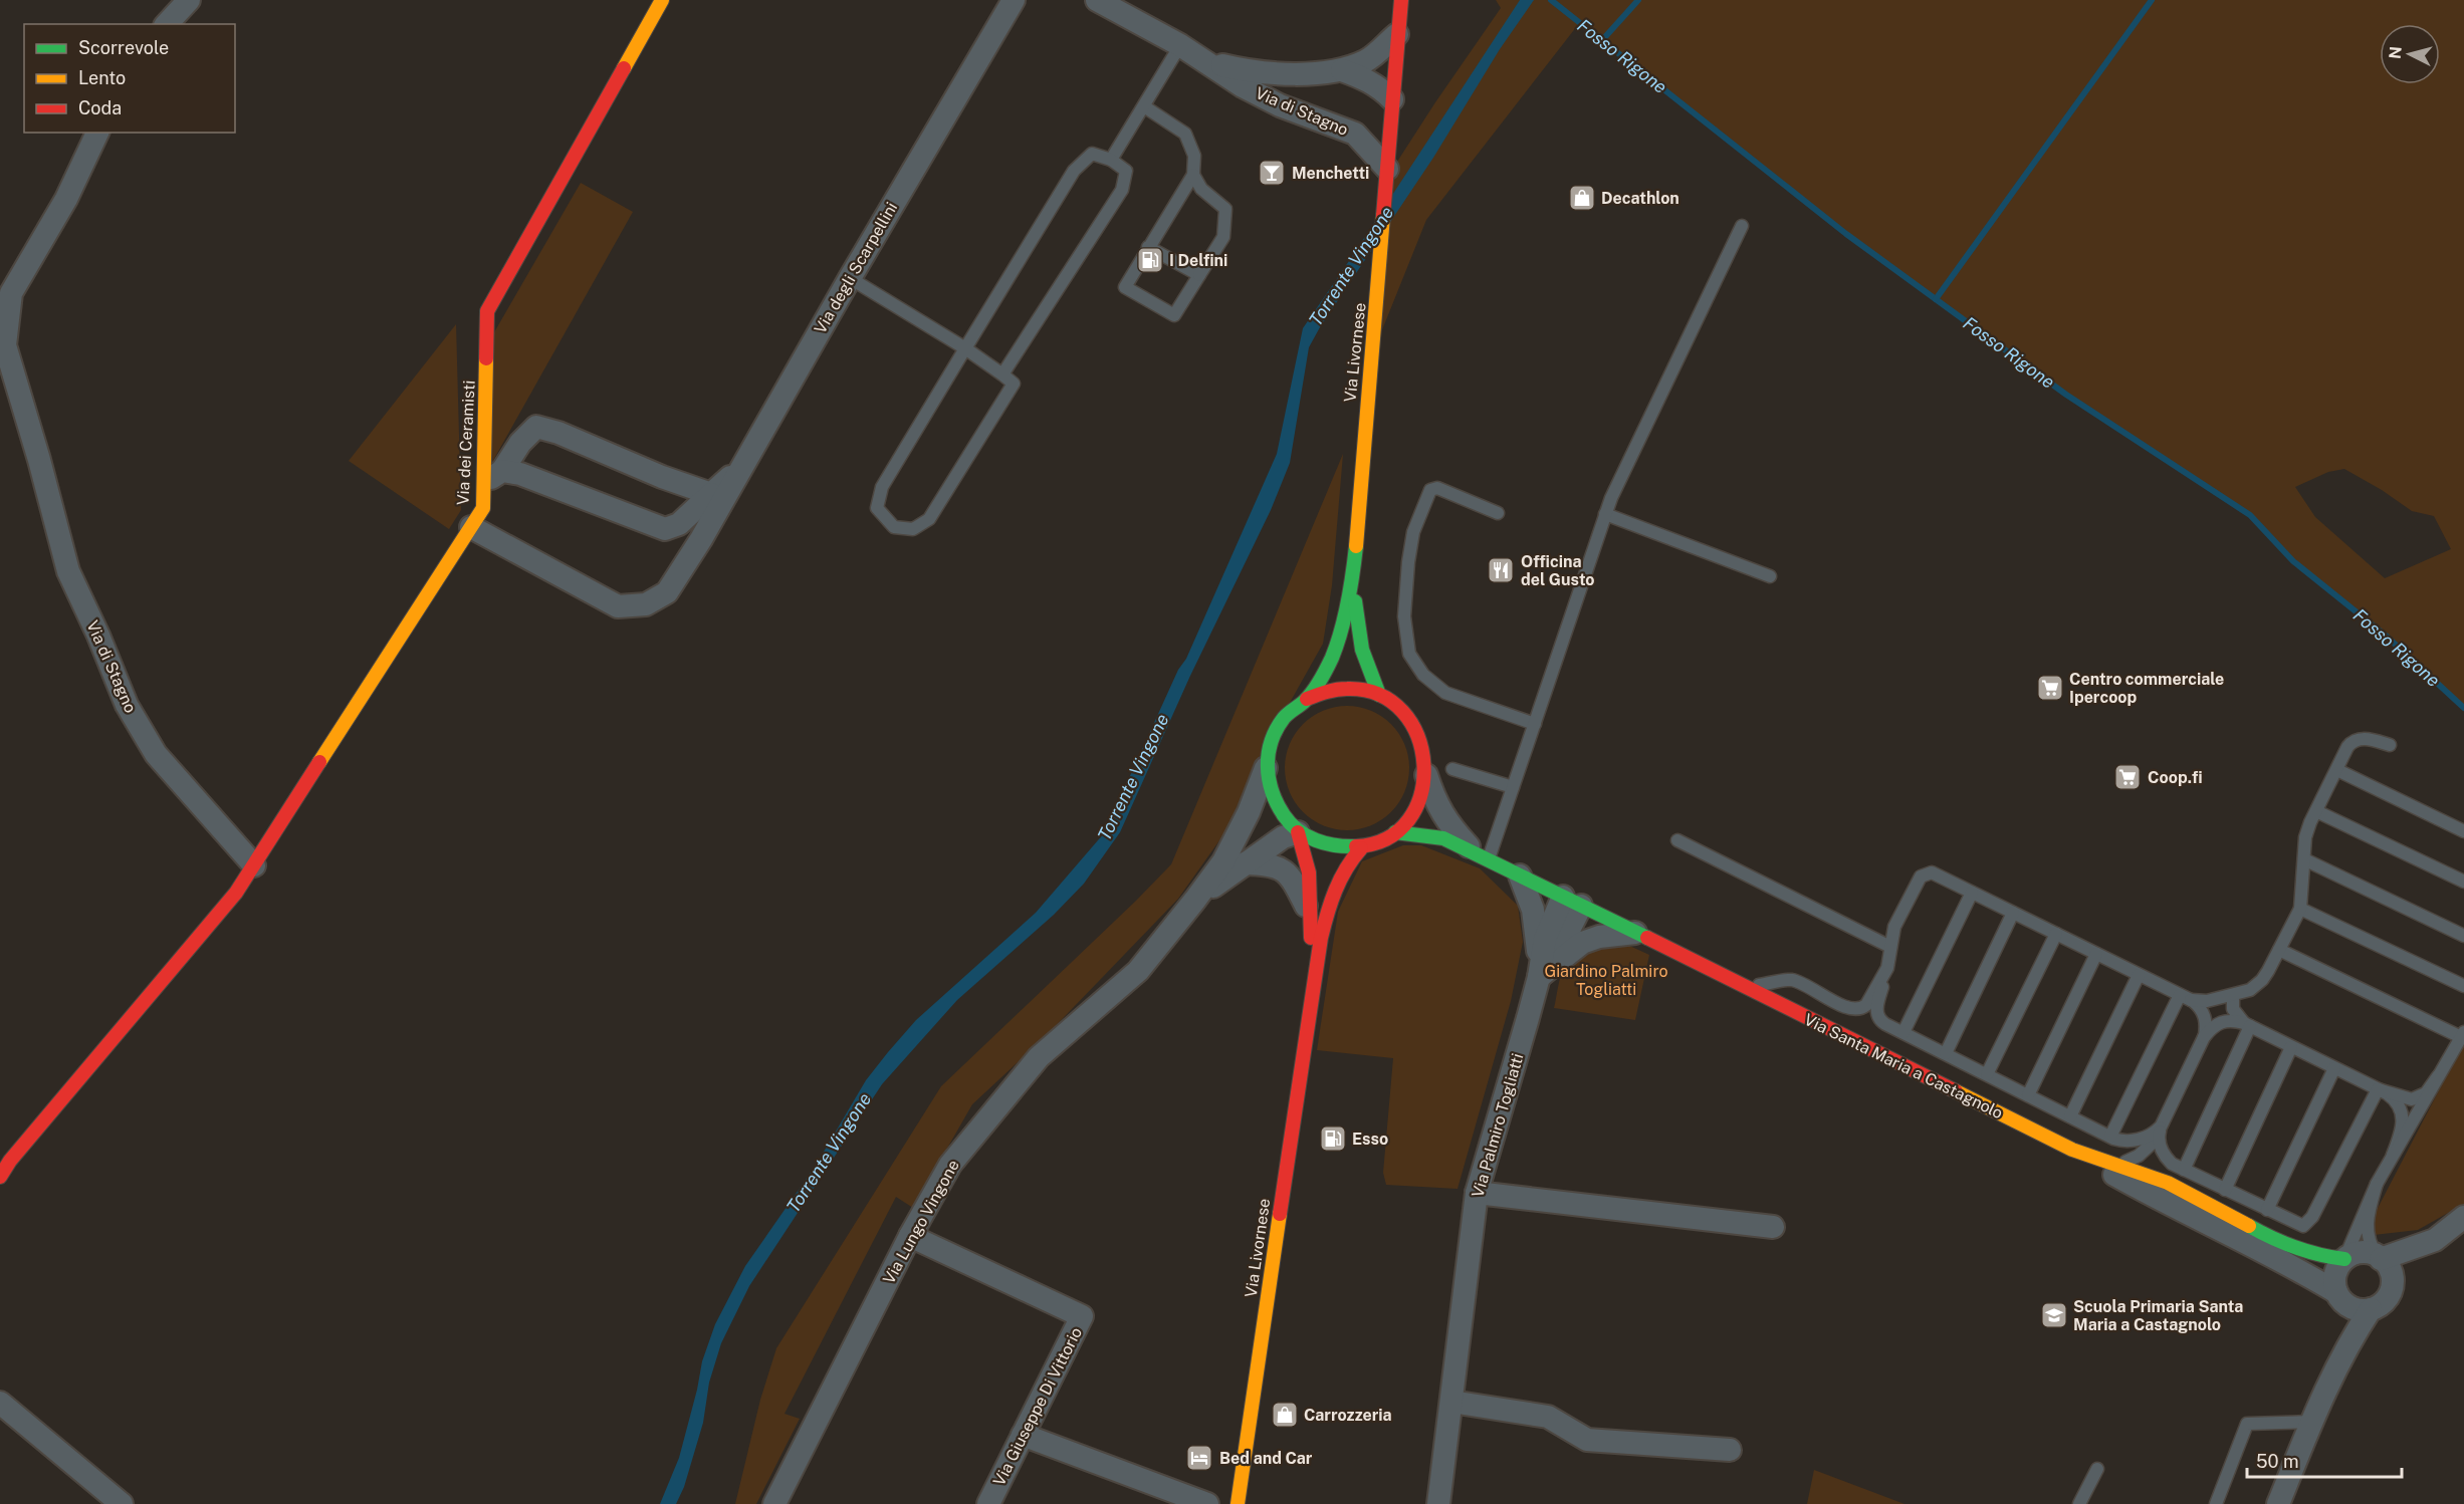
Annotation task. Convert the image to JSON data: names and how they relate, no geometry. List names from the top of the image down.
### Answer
{
  "streets": {
    "street": [
      "Via di Stagno",
      "Via degli Scarpellini",
      "Via Livornese",
      "Via dei Ceramisti",
      "Via Santa Maria a Castagnolo",
      "Via Palmiro Togliatti",
      "Via Lungo Vingone",
      "Via Giuseppe Di Vittorio"
    ]
  },
  "crossings": [
    ["Via di Stagno", "Via Livornese"],
    ["Via di Stagno", "Via dei Ceramisti"],
    ["Via degli Scarpellini", "Via dei Ceramisti"],
    ["Via Livornese", "Via Santa Maria a Castagnolo"],
    ["Via Livornese", "Via Lungo Vingone"],
    ["Via Santa Maria a Castagnolo", "Via Palmiro Togliatti"],
    ["Via Santa Maria a Castagnolo", "Via Lungo Vingone"],
    ["Via Lungo Vingone", "Via Giuseppe Di Vittorio"]
  ],
  "water": ["Fosso Rigone", "Torrente Vingone"],
  "parks": ["Giardino Palmiro Togliatti"],
  "places": {
    "bar": ["Menchetti"],
    "shop": ["Decathlon", "Carrozzeria"],
    "fuel station": ["I Delfini", "Esso"],
    "restaurant": ["Officina del Gusto"],
    "supermarket": ["Centro commerciale Ipercoop", "Coop.fi"],
    "school or university": ["Scuola Primaria Santa Maria a Castagnolo"],
    "hotel": ["Bed and Car"]
  },
  "legend": ["Scorrevole", "Lento", "Coda"],
  "scale_bar": "50 m",
  "north": "left"
}
